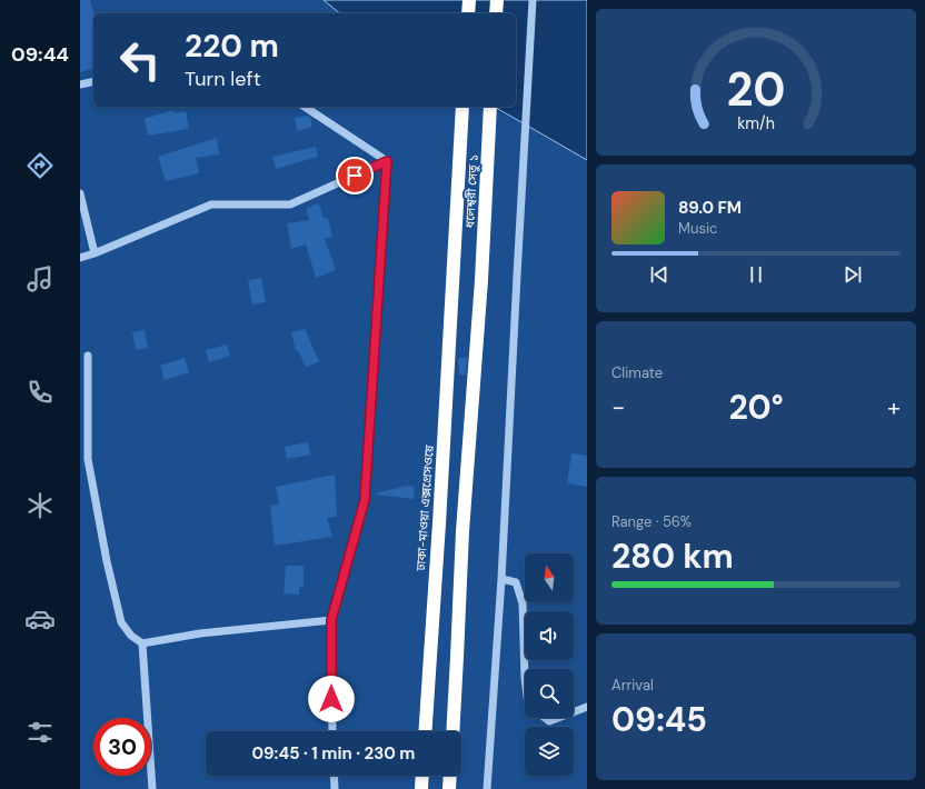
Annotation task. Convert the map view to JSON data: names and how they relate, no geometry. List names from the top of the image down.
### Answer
{
  "streets": {
    "highway": ["ধলেশ্বরী সেতু ১", "ঢাকা-মাওয়া এক্সপ্রেসওয়ে"]
  },
  "crossings": [
    ["ধলেশ্বরী সেতু ১", "ঢাকা-মাওয়া এক্সপ্রেসওয়ে"]
  ],
  "north": "top",
  "page": {
    "tabs": "09:44",
    "turn": ["220 m", "Turn left"],
    "song": ["89.0 FM", "Music"],
    "tile": [
      "Climate",
      ["Range · 56%", "280 km"],
      ["Arrival", "09:45"]
    ],
    "heat": ["−", "20°", "+"],
    "limit": "30",
    "trip": "09:45 · 1 min · 230 m",
    "gauge": ["20", "km/h"]
  }
}
